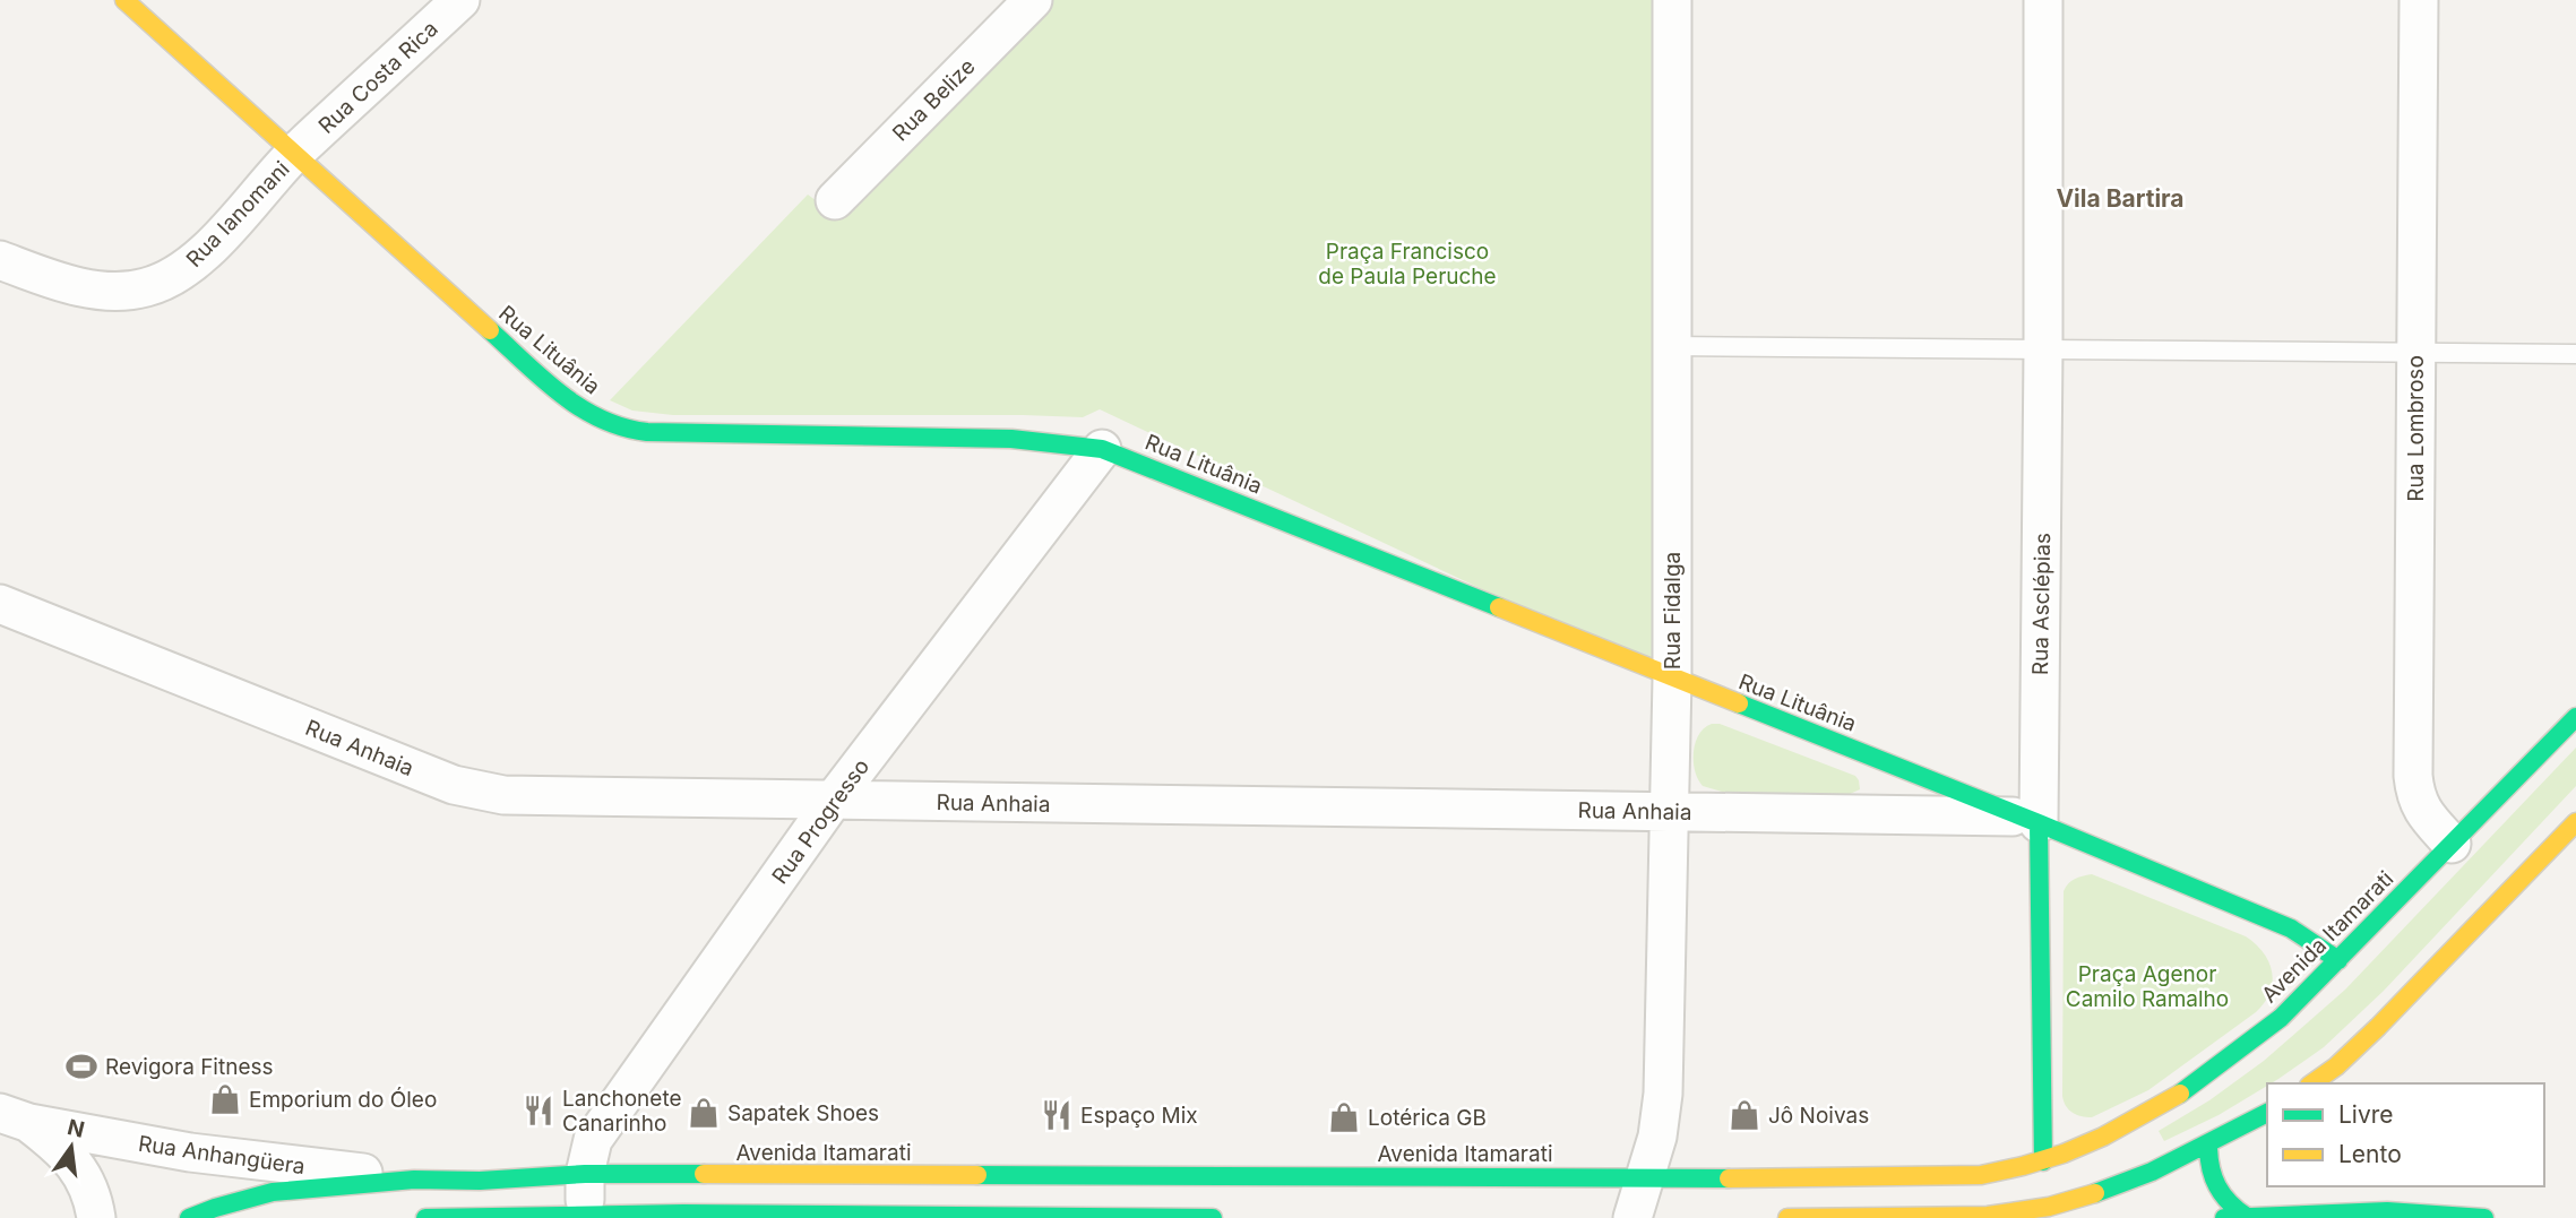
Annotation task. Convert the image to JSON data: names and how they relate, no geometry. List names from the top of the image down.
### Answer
{
  "streets": {
    "main road": ["Rua Lituânia", "Rua Asclépias", "Avenida Itamarati"],
    "street": [
      "Rua Costa Rica",
      "Rua Belize",
      "Rua Ianomani",
      "Rua Lombroso",
      "Rua Fidalga",
      "Rua Anhaia",
      "Rua Progresso",
      "Rua Anhangüera"
    ]
  },
  "crossings": [
    ["Rua Costa Rica", "Rua Ianomani"],
    ["Rua Costa Rica", "Rua Lituânia"],
    ["Rua Ianomani", "Rua Lituânia"],
    ["Rua Lituânia", "Rua Asclépias"],
    ["Rua Lituânia", "Rua Fidalga"],
    ["Rua Lituânia", "Rua Anhaia"],
    ["Rua Lituânia", "Rua Progresso"],
    ["Rua Lituânia", "Avenida Itamarati"],
    ["Rua Lombroso", "Avenida Itamarati"],
    ["Rua Asclépias", "Rua Anhaia"],
    ["Rua Asclépias", "Avenida Itamarati"],
    ["Rua Fidalga", "Rua Anhaia"],
    ["Rua Fidalga", "Avenida Itamarati"],
    ["Rua Anhaia", "Rua Progresso"],
    ["Rua Progresso", "Avenida Itamarati"],
    ["Avenida Itamarati", "Rua Anhangüera"]
  ],
  "districts": ["Vila Bartira"],
  "parks": ["Praça Francisco de Paula Peruche", "Praça Agenor Camilo Ramalho"],
  "places": {
    "sports": ["Revigora Fitness"],
    "shop": [
      "Emporium do Óleo",
      "Sapatek Shoes",
      "Jô Noivas",
      "Lotérica GB"
    ],
    "restaurant": ["Lanchonete Canarinho", "Espaço Mix"]
  },
  "legend": ["Livre", "Lento"],
  "north": "top"
}
